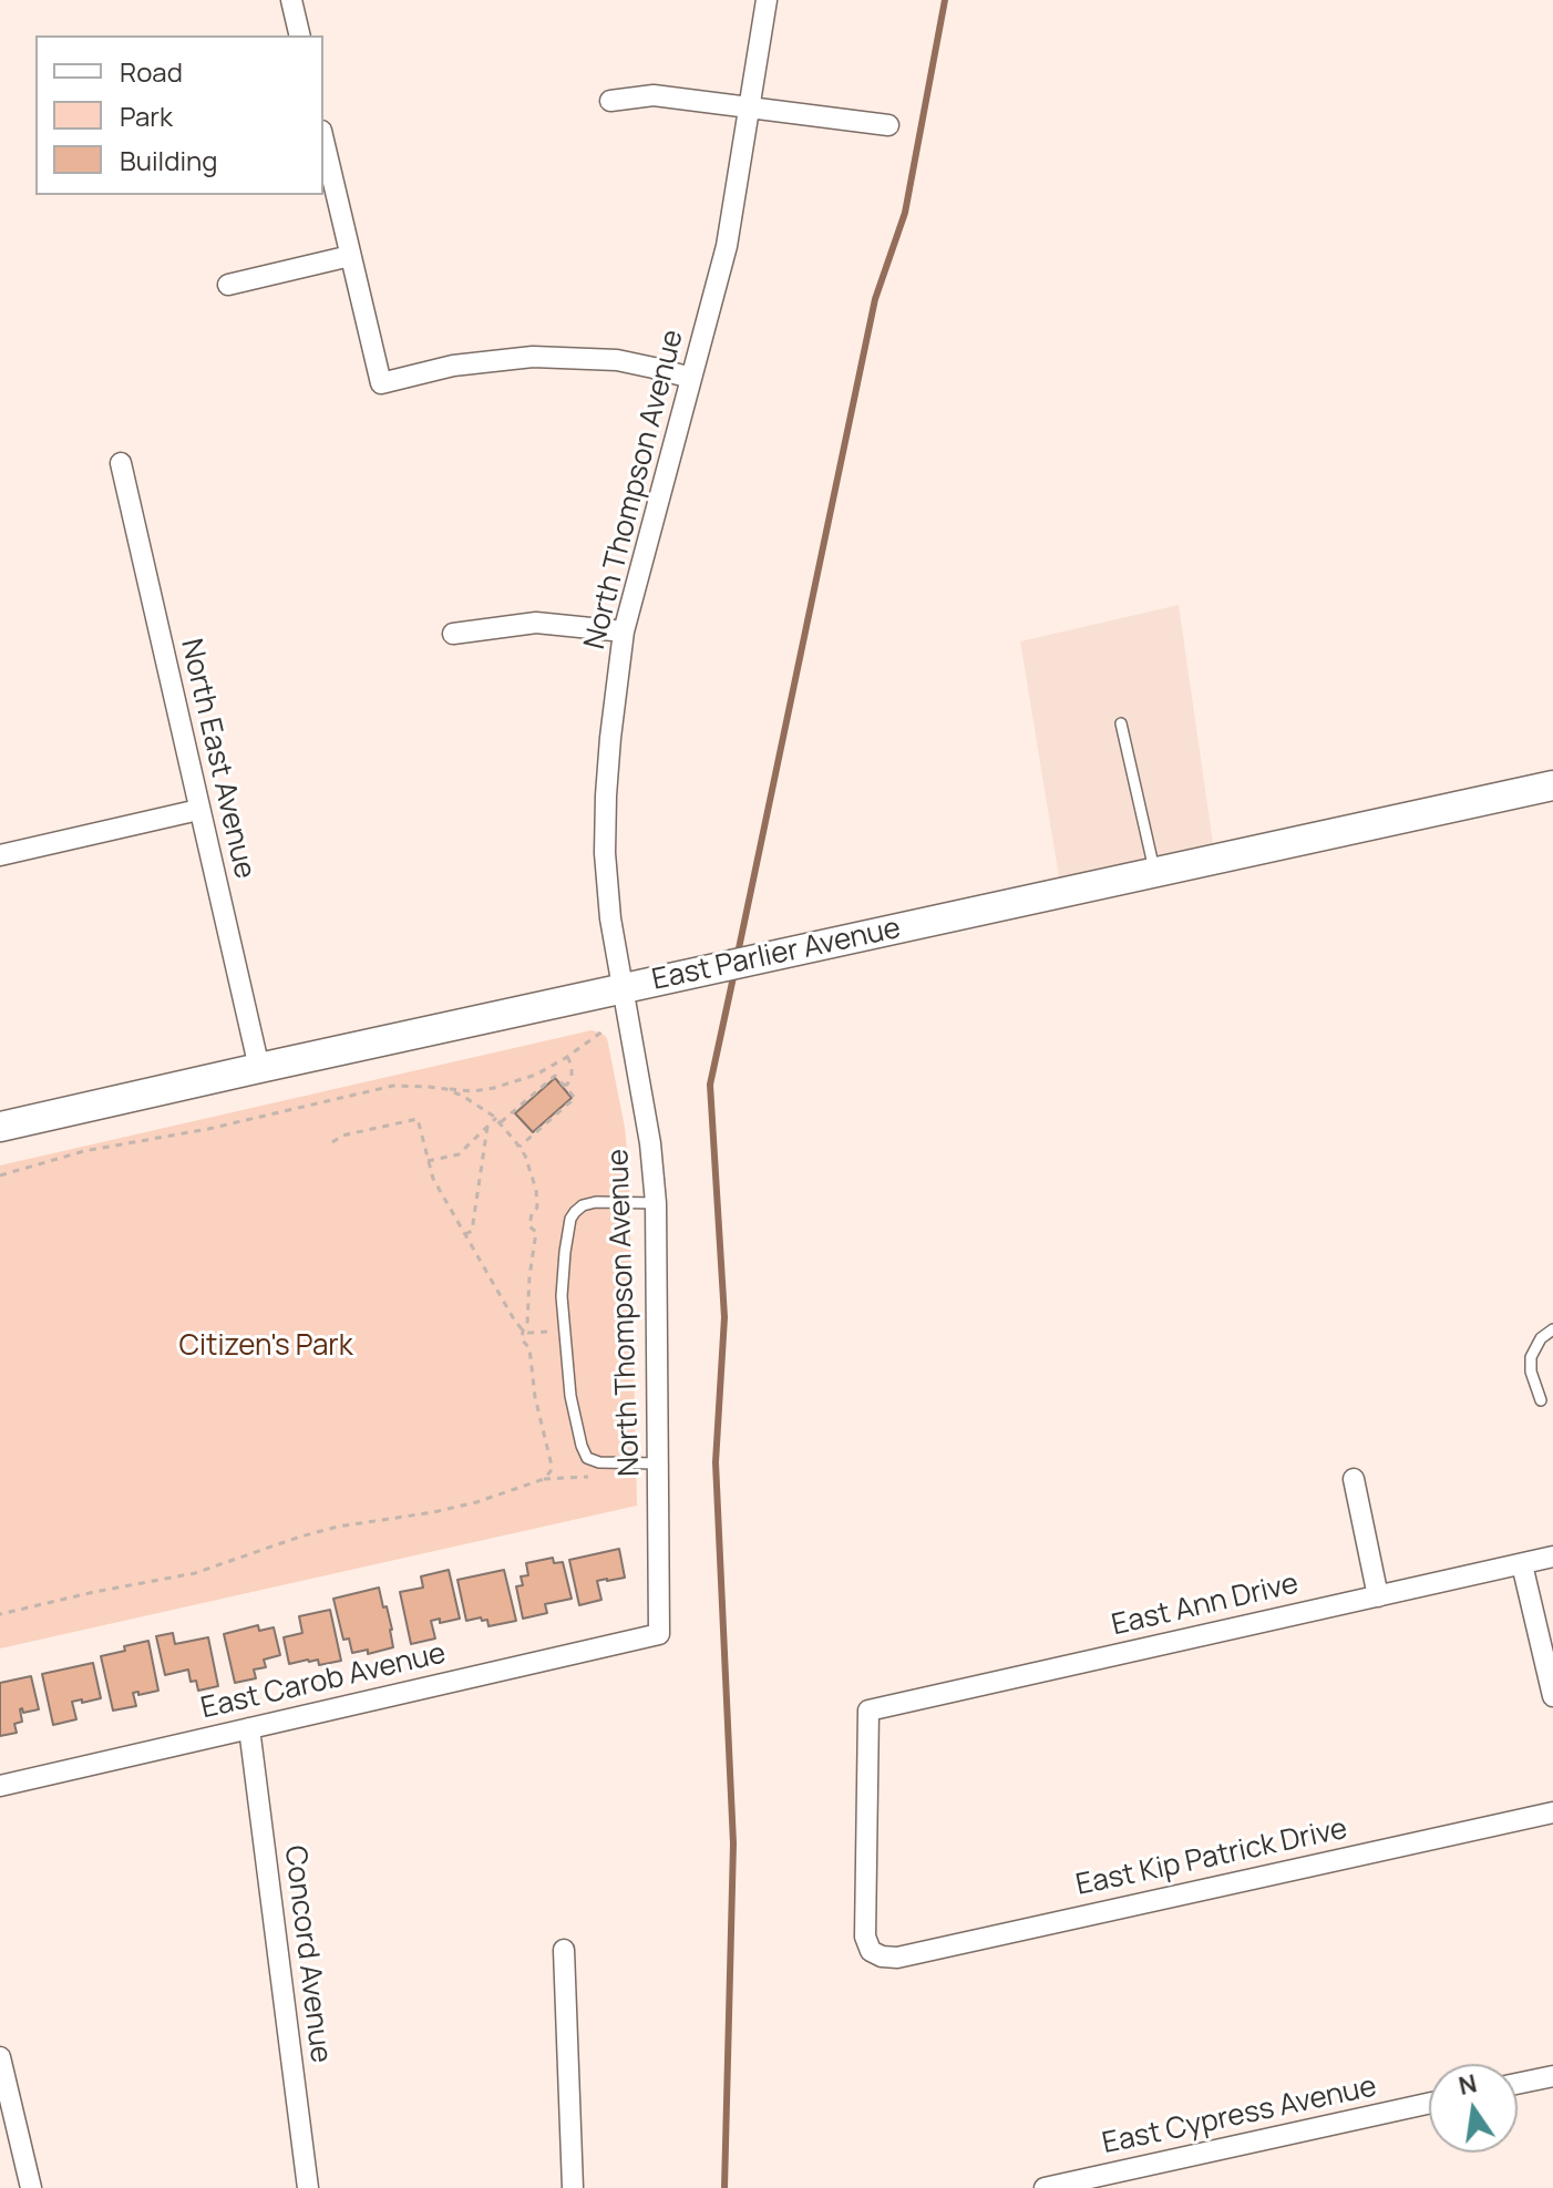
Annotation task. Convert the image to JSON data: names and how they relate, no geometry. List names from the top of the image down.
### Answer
{
  "streets": {
    "street": [
      "North Thompson Avenue",
      "North East Avenue",
      "East Parlier Avenue",
      "East Ann Drive",
      "East Carob Avenue",
      "East Kip Patrick Drive",
      "Concord Avenue",
      "East Cypress Avenue"
    ]
  },
  "crossings": [
    ["North Thompson Avenue", "East Parlier Avenue"],
    ["North Thompson Avenue", "East Carob Avenue"],
    ["North East Avenue", "East Parlier Avenue"],
    ["East Ann Drive", "East Kip Patrick Drive"],
    ["East Carob Avenue", "Concord Avenue"]
  ],
  "parks": ["Citizen's Park"],
  "legend": ["Road", "Park", "Building"],
  "north": "top"
}
